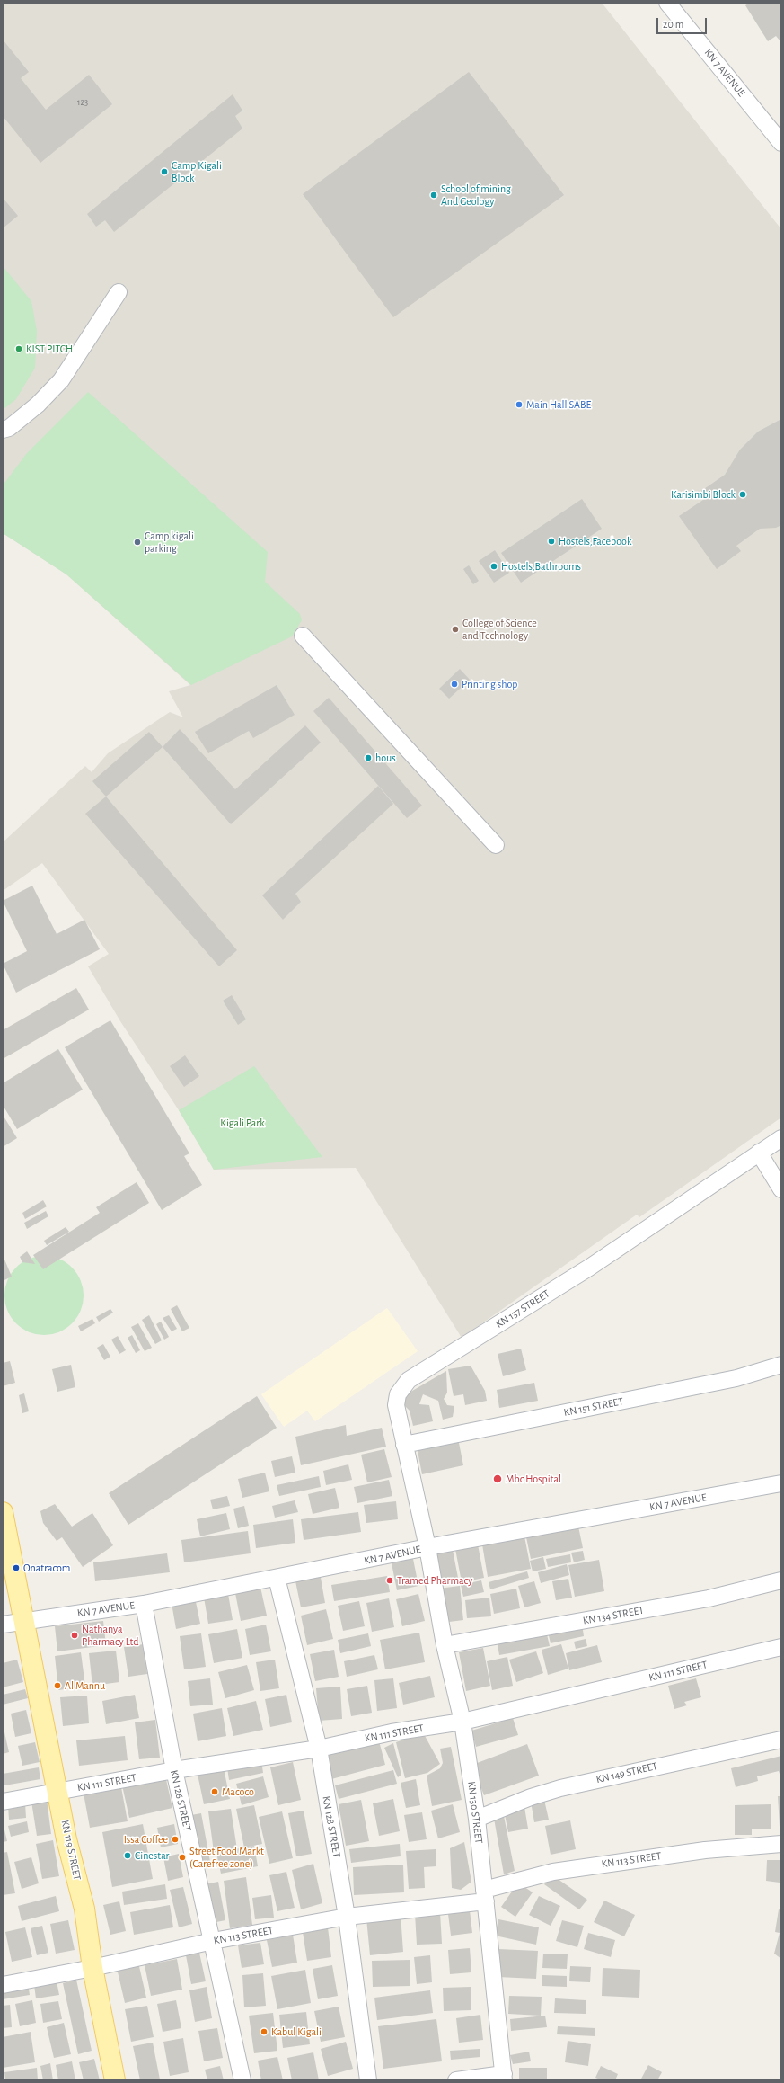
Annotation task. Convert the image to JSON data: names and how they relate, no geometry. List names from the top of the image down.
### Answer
{
  "streets": {
    "main road": ["KN 119 STREET"],
    "street": [
      "KN 7 AVENUE",
      "KN 137 STREET",
      "KN 151 STREET",
      "KN 134 STREET",
      "KN 111 STREET",
      "KN 149 STREET",
      "KN 126 STREET",
      "KN 130 STREET",
      "KN 128 STREET",
      "KN 113 STREET"
    ]
  },
  "crossings": [
    ["KN 7 AVENUE", "KN 137 STREET"],
    ["KN 7 AVENUE", "KN 126 STREET"],
    ["KN 7 AVENUE", "KN 130 STREET"],
    ["KN 7 AVENUE", "KN 128 STREET"],
    ["KN 7 AVENUE", "KN 119 STREET"],
    ["KN 137 STREET", "KN 151 STREET"],
    ["KN 137 STREET", "KN 130 STREET"],
    ["KN 134 STREET", "KN 130 STREET"],
    ["KN 111 STREET", "KN 126 STREET"],
    ["KN 111 STREET", "KN 130 STREET"],
    ["KN 111 STREET", "KN 128 STREET"],
    ["KN 111 STREET", "KN 119 STREET"],
    ["KN 149 STREET", "KN 130 STREET"],
    ["KN 126 STREET", "KN 113 STREET"],
    ["KN 130 STREET", "KN 113 STREET"],
    ["KN 128 STREET", "KN 113 STREET"],
    ["KN 119 STREET", "KN 113 STREET"]
  ],
  "parks": ["Kigali Park"],
  "places": [
    "Camp Kigali Block",
    "School of mining And Geology",
    "KIST PITCH",
    "Main Hall SABE",
    "Karisimbi Block",
    "Hostels,Facebook",
    "Camp kigali parking",
    "Hostels,Bathrooms",
    "College of Science and Technology",
    "Printing shop",
    "hous",
    "Mbc Hospital",
    "Onatracom",
    "Tramed Pharmacy",
    "Nathanya Pharmacy Ltd",
    "Al Mannu",
    "Macoco",
    "Issa Coffee",
    "Cinestar",
    "Street Food Markt (Carefree zone)",
    "Kabul Kigali"
  ],
  "house_numbers": ["123"],
  "scale_bar": "20 m"
}
